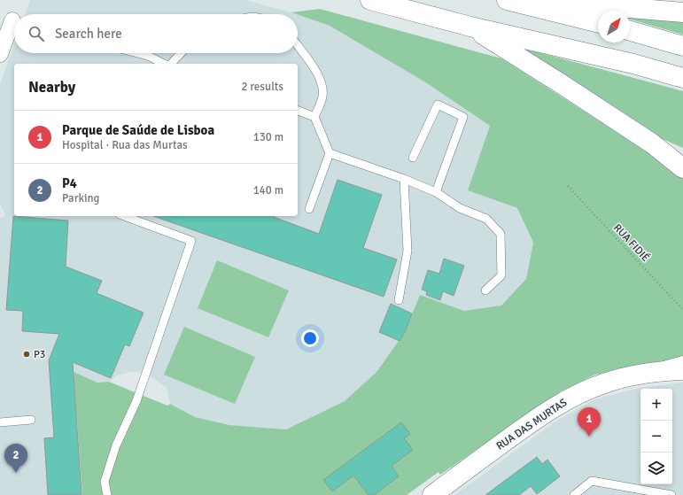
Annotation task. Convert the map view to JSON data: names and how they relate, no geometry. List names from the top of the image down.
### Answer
{
  "streets": {
    "main road": ["RUA DAS MURTAS"],
    "path": ["RUA FIDIÉ"]
  },
  "places": ["P3"],
  "north": "top right",
  "page": {
    "search": "Search here",
    "heading": ["Nearby", "2 results"],
    "list": [
      {
        "mark": "1",
        "name": "Parque de Saúde de Lisboa",
        "note": "Hospital · Rua das Murtas",
        "value": "130 m"
      },
      {
        "mark": "2",
        "name": "P4",
        "note": "Parking",
        "value": "140 m"
      }
    ],
    "map_buttons": ["+", "−"],
    "pins": ["1", "2"]
  }
}
